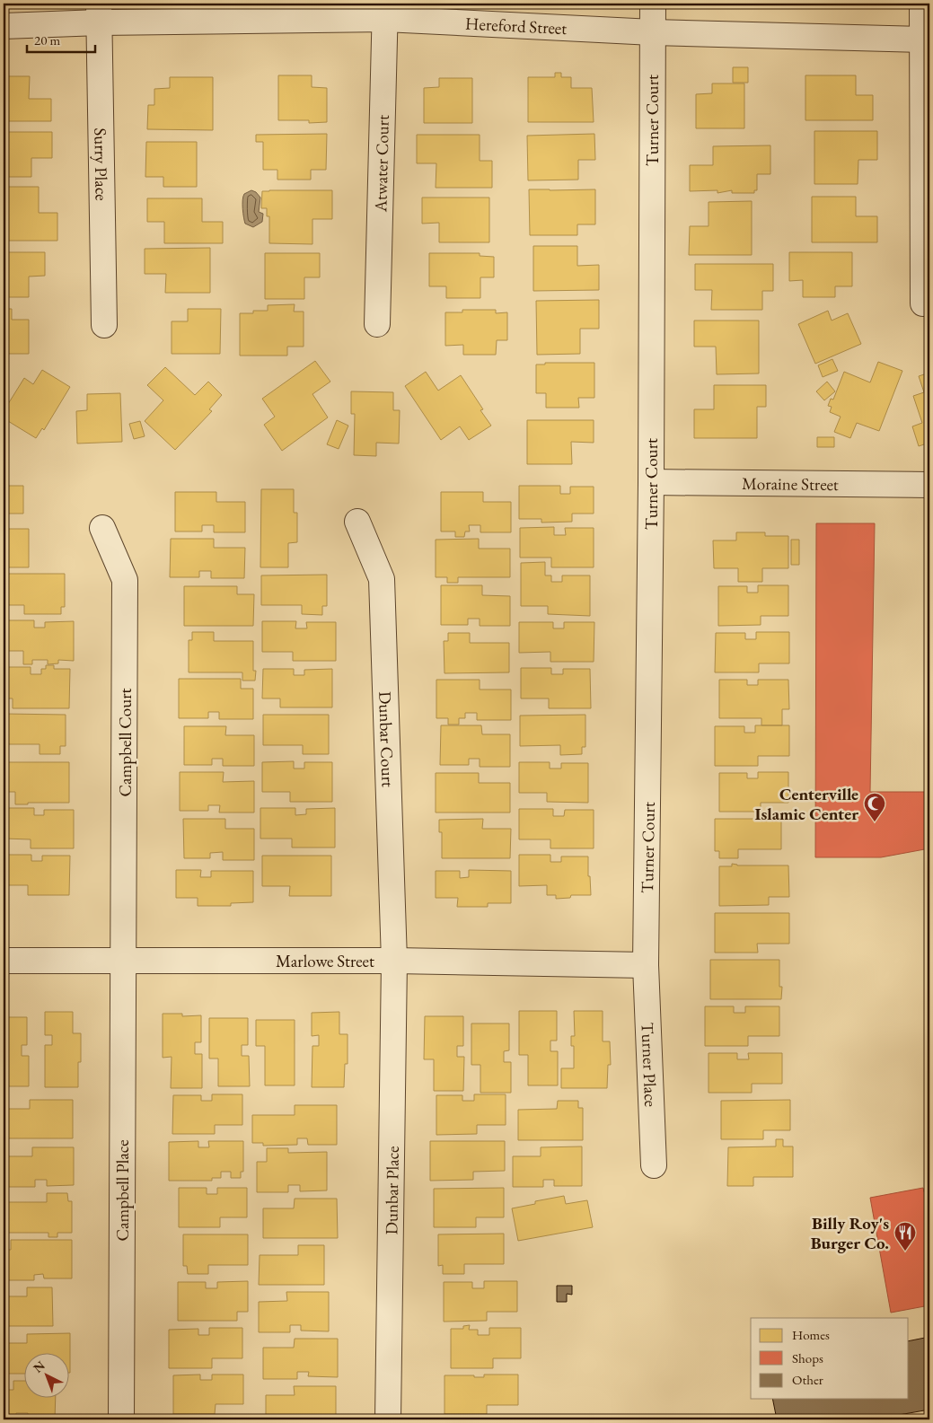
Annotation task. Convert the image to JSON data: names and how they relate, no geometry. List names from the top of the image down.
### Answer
{
  "streets": {
    "street": [
      "Hereford Street",
      "Turner Court",
      "Atwater Court",
      "Surry Place",
      "Moraine Street",
      "Dunbar Court",
      "Campbell Court",
      "Marlowe Street",
      "Turner Place",
      "Campbell Place",
      "Dunbar Place"
    ]
  },
  "crossings": [
    ["Hereford Street", "Turner Court"],
    ["Hereford Street", "Atwater Court"],
    ["Hereford Street", "Surry Place"],
    ["Turner Court", "Moraine Street"],
    ["Turner Court", "Marlowe Street"],
    ["Turner Court", "Turner Place"],
    ["Dunbar Court", "Marlowe Street"],
    ["Dunbar Court", "Dunbar Place"],
    ["Campbell Court", "Marlowe Street"],
    ["Campbell Court", "Campbell Place"],
    ["Marlowe Street", "Turner Place"],
    ["Marlowe Street", "Campbell Place"],
    ["Marlowe Street", "Dunbar Place"]
  ],
  "places": {
    "mosque": ["Centerville Islamic Center"],
    "restaurant": ["Billy Roy's Burger Co."]
  },
  "legend": ["Homes", "Shops", "Other"],
  "scale_bar": "20 m",
  "north": "top left"
}
